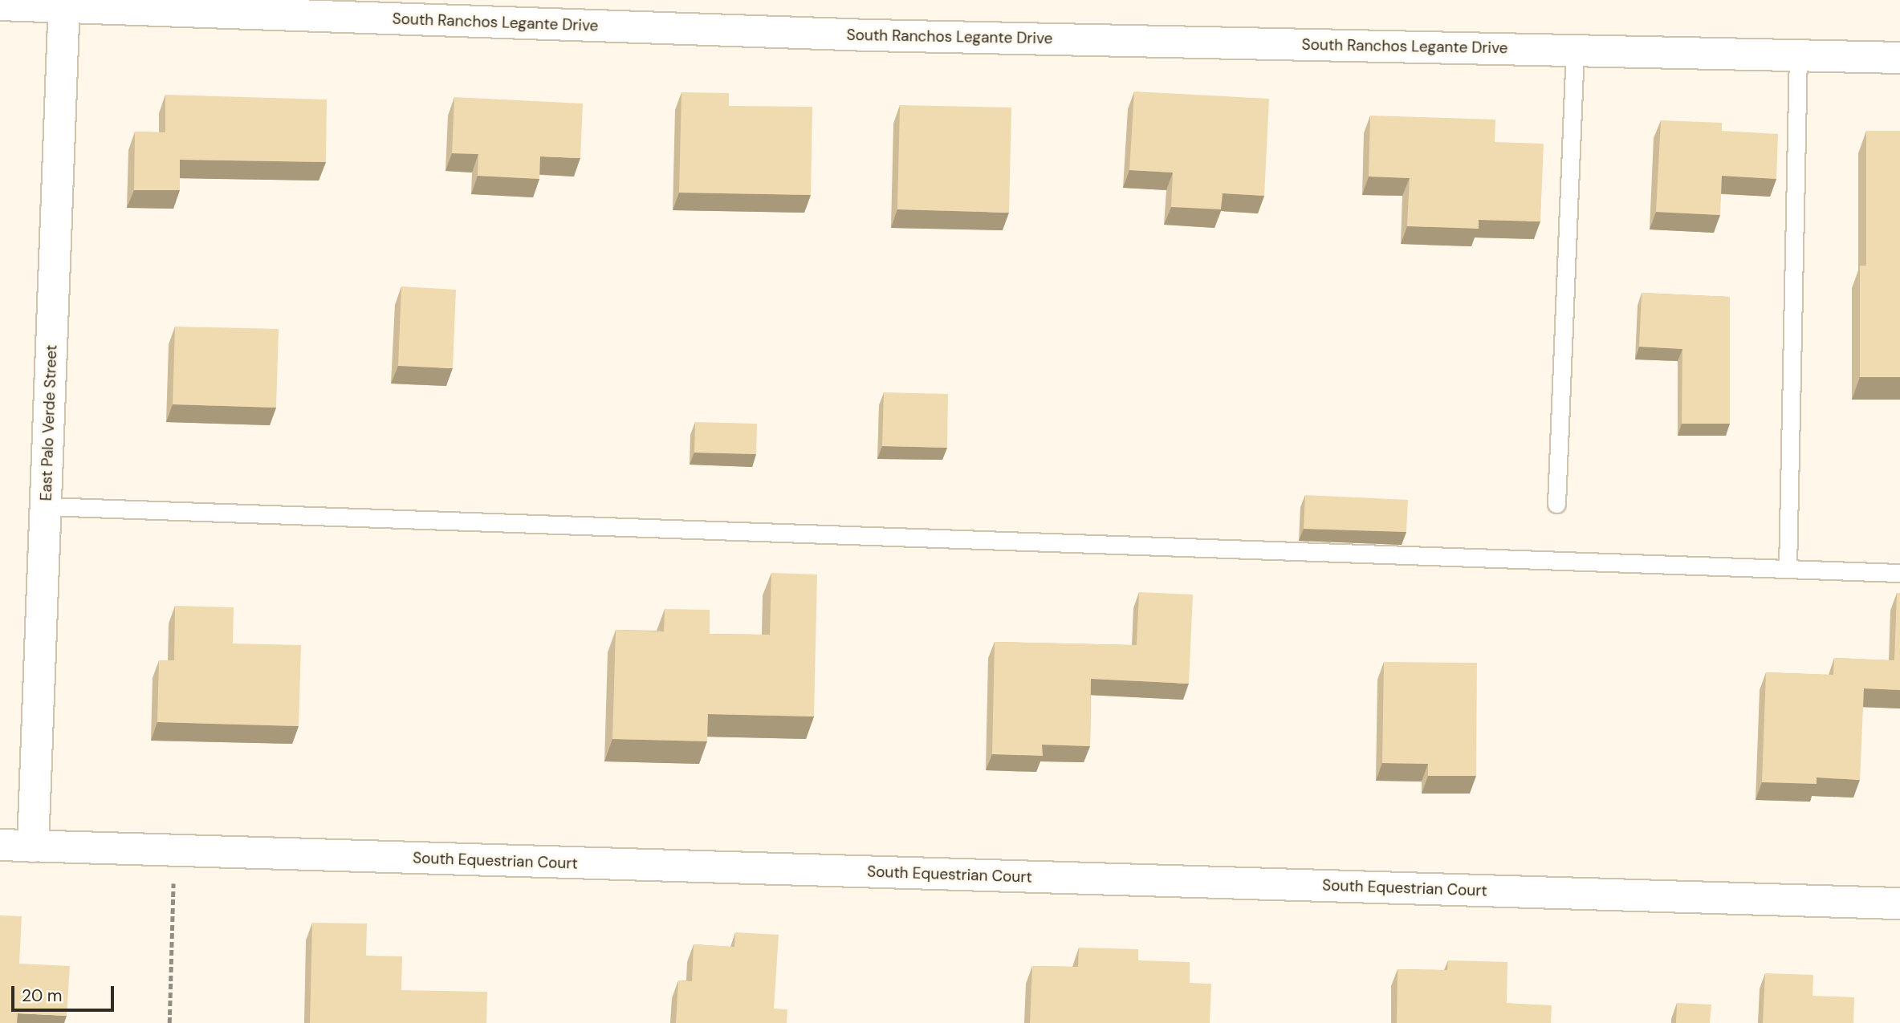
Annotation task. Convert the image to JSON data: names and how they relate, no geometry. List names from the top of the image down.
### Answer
{
  "streets": {
    "street": ["South Ranchos Legante Drive", "East Palo Verde Street", "South Equestrian Court"]
  },
  "crossings": [
    ["South Ranchos Legante Drive", "East Palo Verde Street"],
    ["East Palo Verde Street", "South Equestrian Court"]
  ],
  "scale_bar": "20 m"
}
